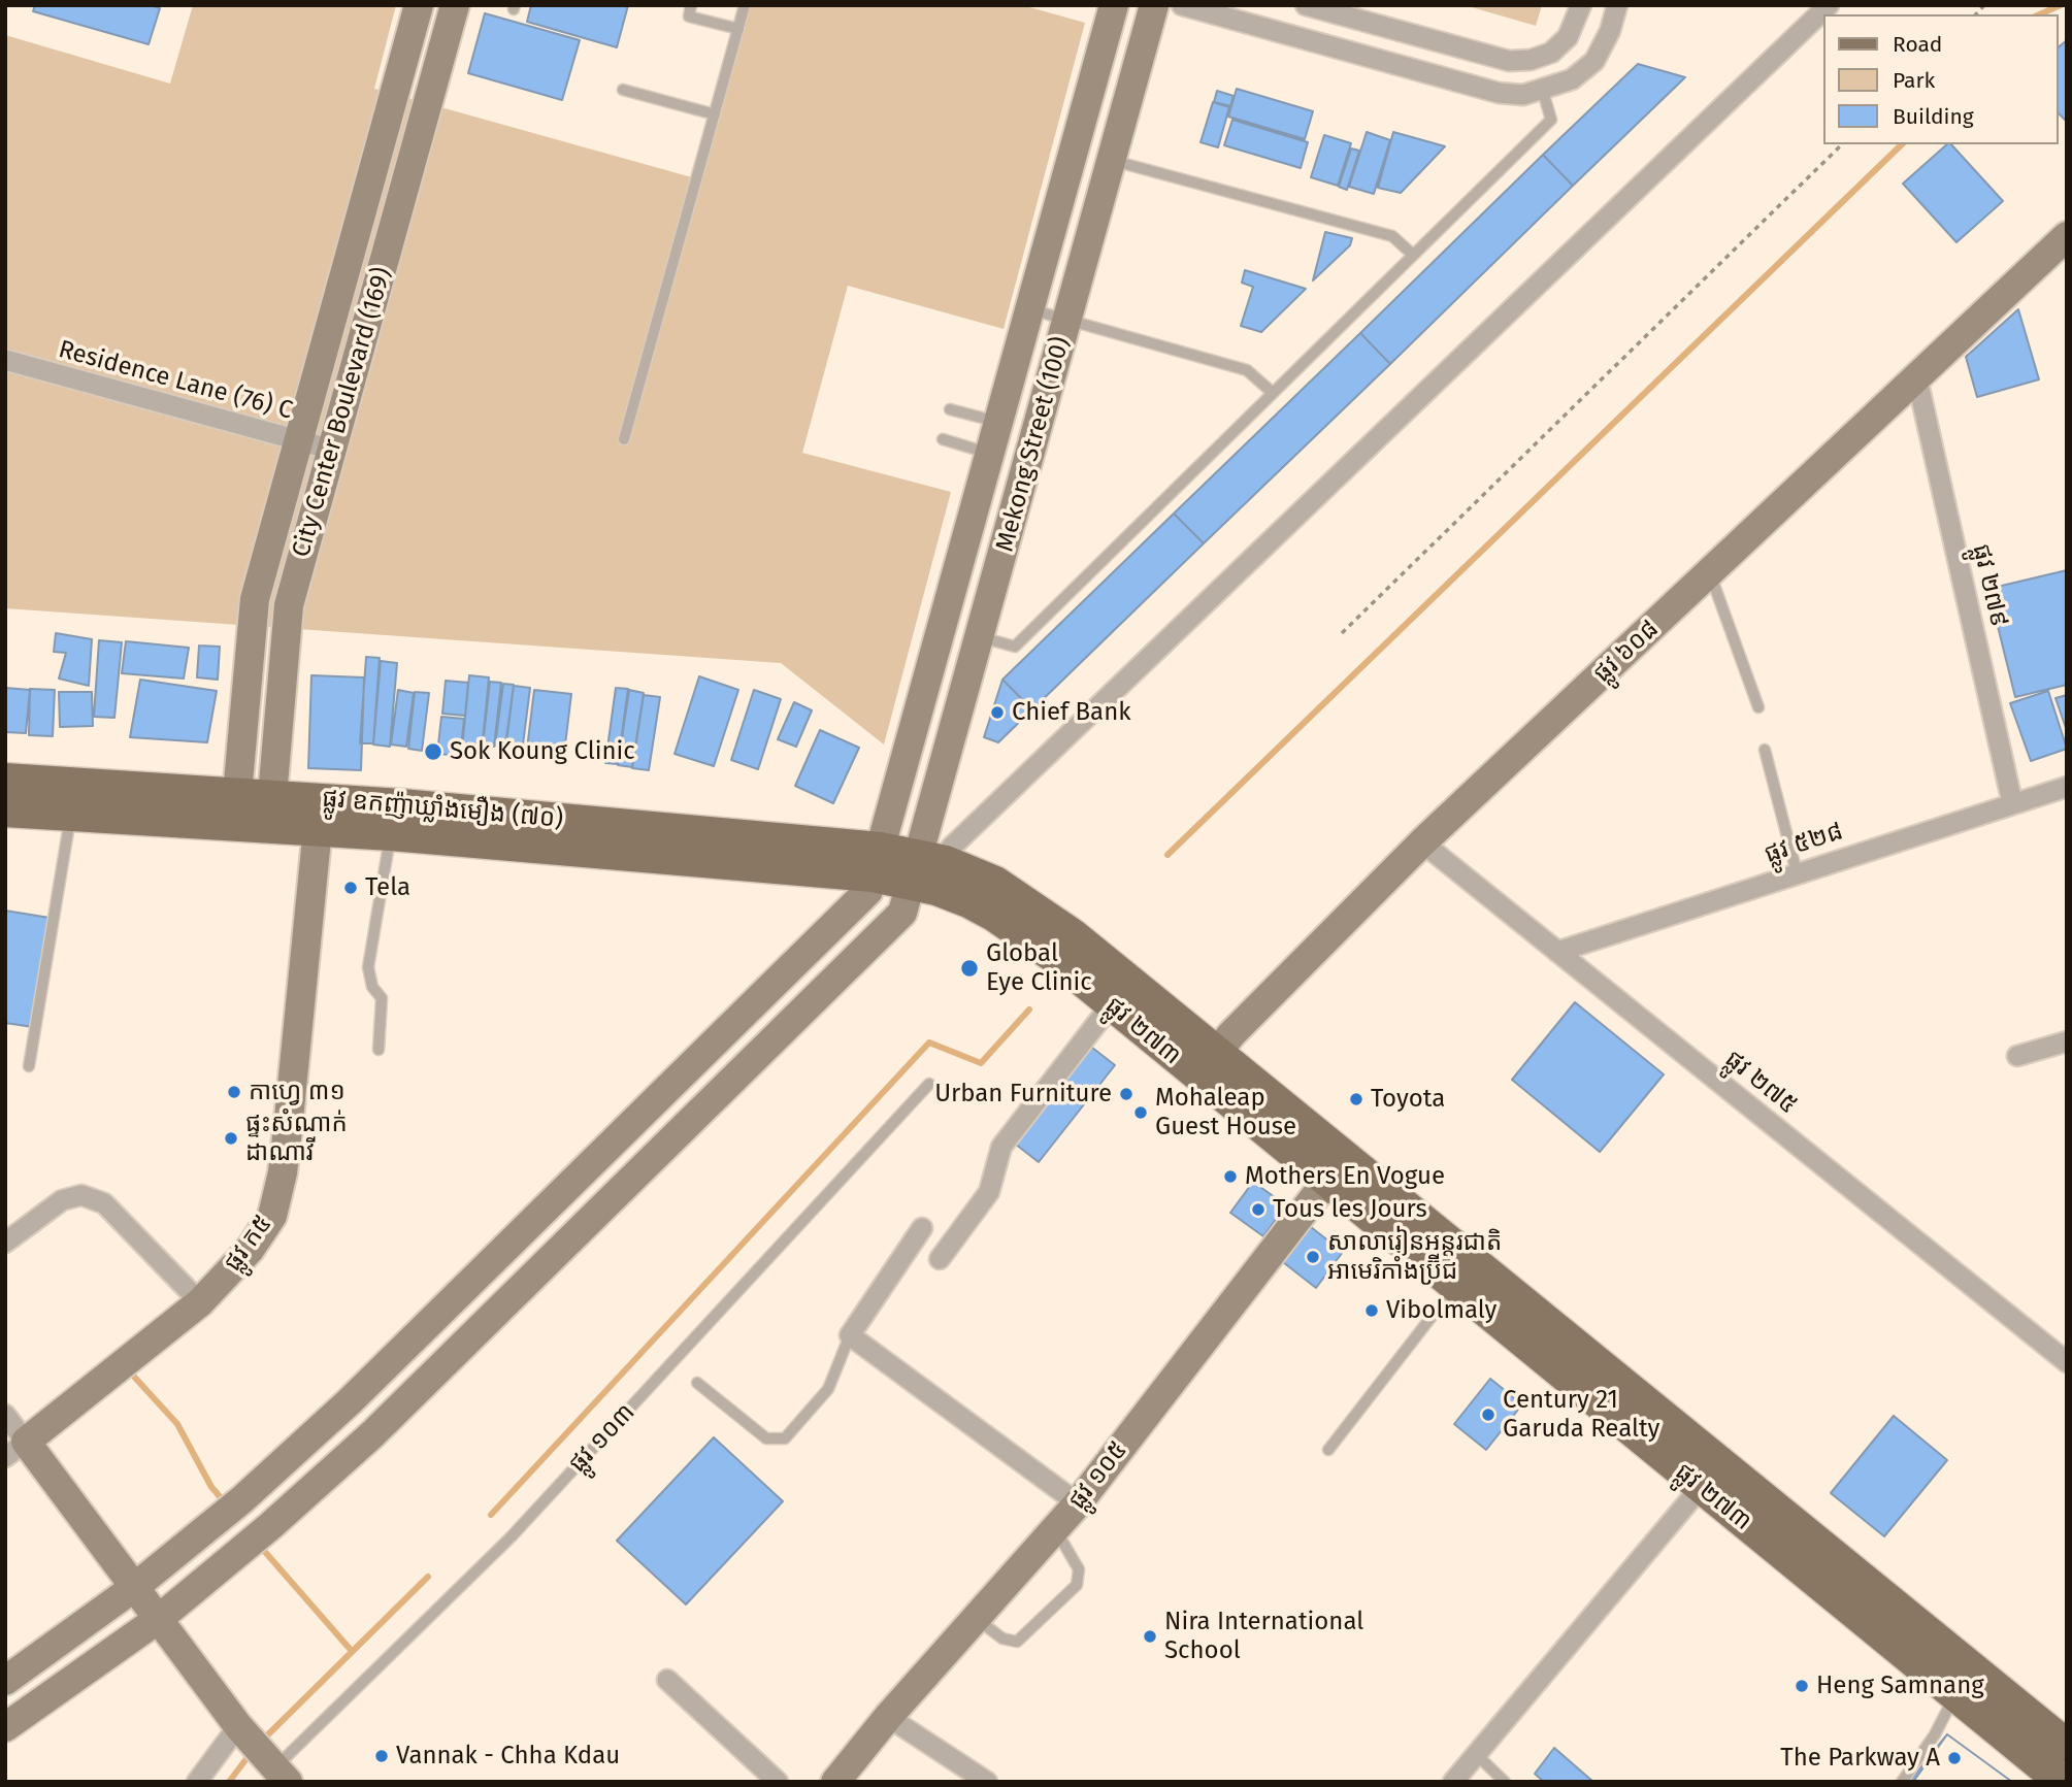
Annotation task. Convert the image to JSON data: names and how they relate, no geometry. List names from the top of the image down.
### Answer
{
  "streets": {
    "main road": ["ផ្លូវ ឧកញ៉ាឃ្លាំងមឿង (៧០)", "ផ្លូវ ២៧៣"],
    "street": [
      "Residence Lane (76) C",
      "City Center Boulevard (169)",
      "Mekong Street (100)",
      "ផ្លូវ ២៧៩",
      "ផ្លូវ ៦០៨",
      "ផ្លូវ ៥២៨",
      "ផ្លូវ ២៧៥",
      "ផ្លូវ ក៥",
      "ផ្លូវ ១០៥"
    ],
    "lane": ["ផ្លូវ ១០៣"]
  },
  "crossings": [
    ["Residence Lane (76) C", "City Center Boulevard (169)"],
    ["City Center Boulevard (169)", "ផ្លូវ ឧកញ៉ាឃ្លាំងមឿង (៧០)"],
    ["Mekong Street (100)", "ផ្លូវ ឧកញ៉ាឃ្លាំងមឿង (៧០)"],
    ["Mekong Street (100)", "ផ្លូវ ២៧៣"],
    ["ផ្លូវ ២៧៩", "ផ្លូវ ៦០៨"],
    ["ផ្លូវ ២៧៩", "ផ្លូវ ៥២៨"],
    ["ផ្លូវ ៦០៨", "ផ្លូវ ២៧៣"],
    ["ផ្លូវ ៦០៨", "ផ្លូវ ២៧៥"],
    ["ផ្លូវ ឧកញ៉ាឃ្លាំងមឿង (៧០)", "ផ្លូវ ក៥"],
    ["ផ្លូវ ៥២៨", "ផ្លូវ ២៧៥"],
    ["ផ្លូវ ២៧៣", "ផ្លូវ ១០៥"]
  ],
  "places": [
    "Chief Bank",
    "Sok Koung Clinic",
    "Tela",
    "Global Eye Clinic",
    "កាហ្វេ ៣១",
    "Urban Furniture",
    "Toyota",
    "Mohaleap Guest House",
    "ផ្ទះសំណាក់ ដាណាវី",
    "Mothers En Vogue",
    "Tous les Jours",
    "សាលារៀនអន្តរជាតិ អាមេរិកាំងប្រ៊ីជ",
    "Vibolmaly",
    "Century 21 Garuda Realty",
    "Nira International School",
    "Heng Samnang",
    "Vannak - Chha Kdau",
    "The Parkway A"
  ],
  "legend": ["Road", "Park", "Building"]
}
